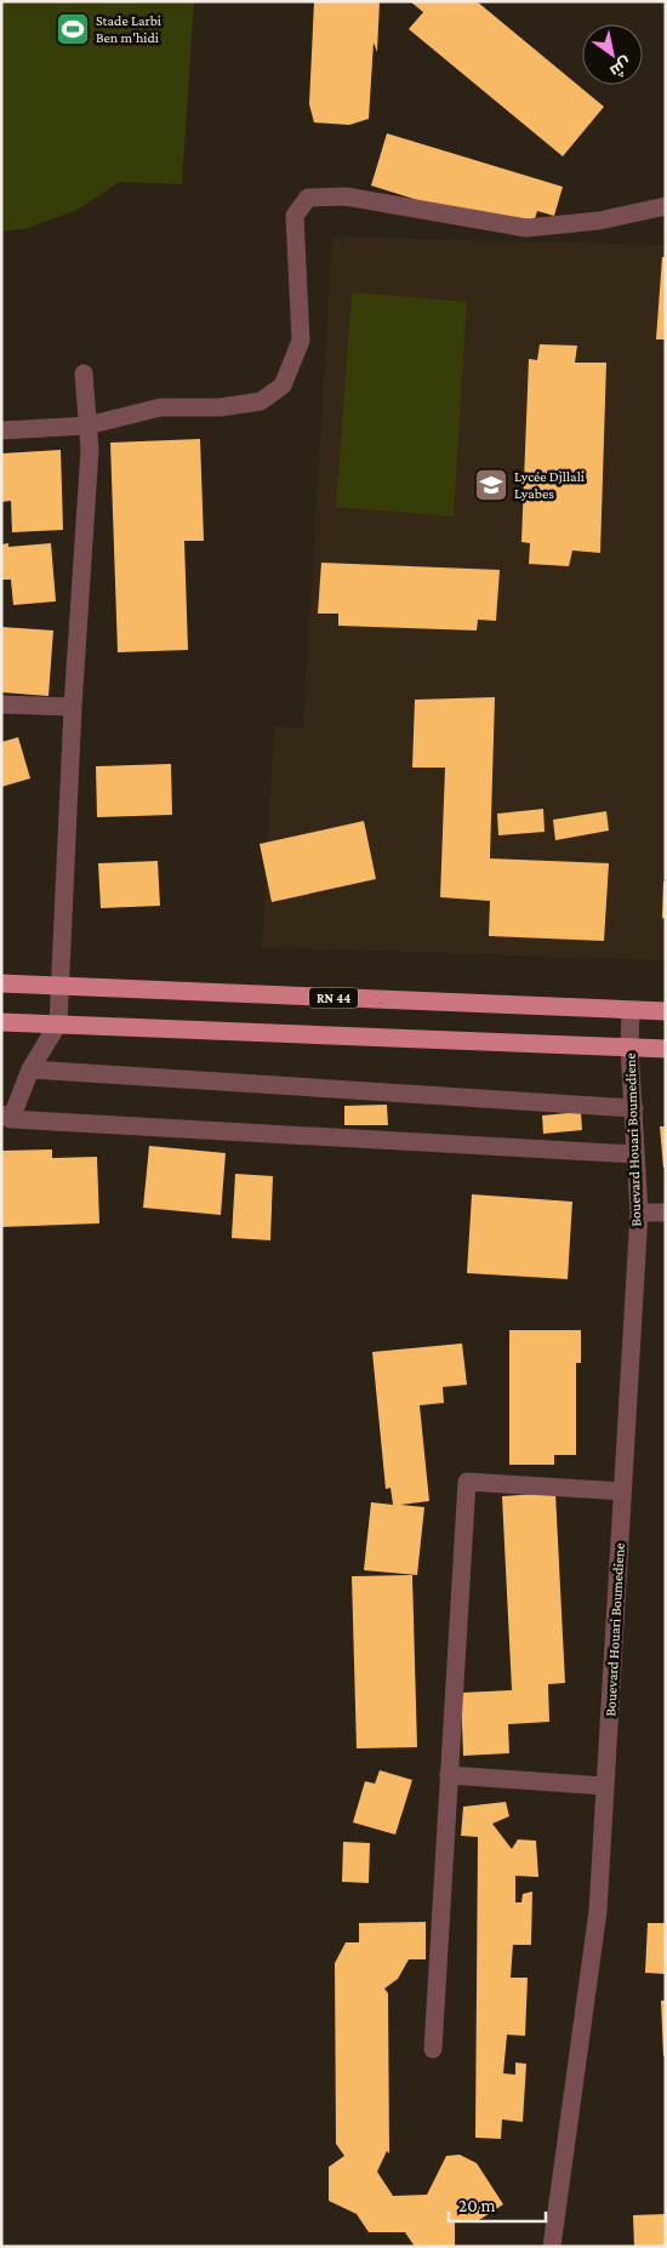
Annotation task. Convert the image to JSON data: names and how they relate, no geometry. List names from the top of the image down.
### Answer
{
  "streets": {
    "main road": ["RN 44"],
    "street": ["Bouevard Houari Boumediene"]
  },
  "crossings": [
    ["RN 44", "Bouevard Houari Boumediene"]
  ],
  "places": {
    "sports": ["Stade Larbi Ben m'hidi"],
    "school or university": ["Lycée Djllali Lyabes"]
  },
  "scale_bar": "20 m",
  "north": "bottom right"
}
